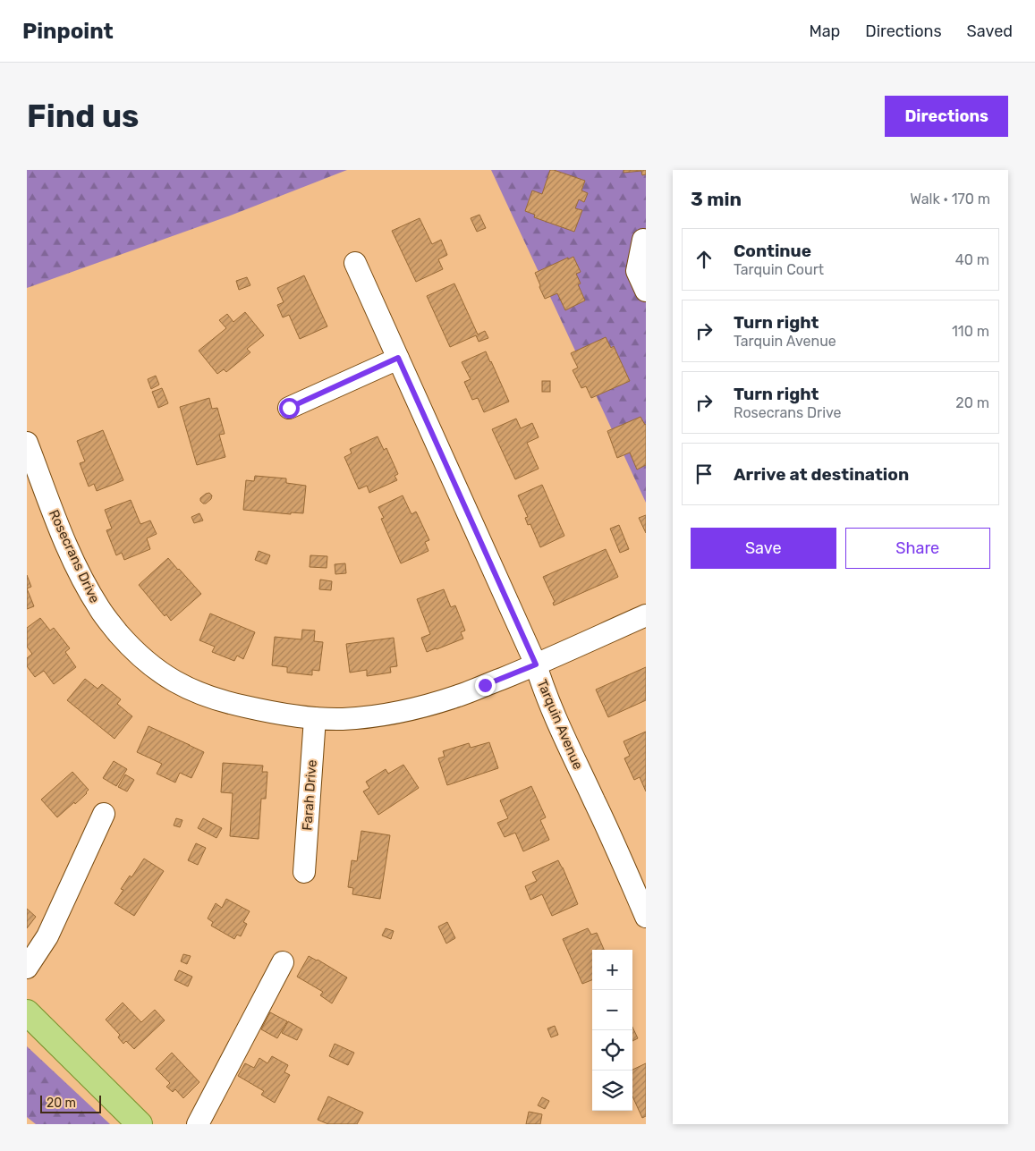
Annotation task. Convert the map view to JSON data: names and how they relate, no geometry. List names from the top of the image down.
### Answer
{
  "streets": {
    "street": ["Rosecrans Drive", "Tarquin Avenue", "Farah Drive"]
  },
  "crossings": [
    ["Rosecrans Drive", "Tarquin Avenue"],
    ["Rosecrans Drive", "Farah Drive"]
  ],
  "scale_bar": "20 m",
  "page": {
    "header": "Pinpoint",
    "nav": ["Map", "Directions", "Saved"],
    "buttons": [
      "Directions",
      ["Save", "Share"]
    ],
    "title": "Find us",
    "heading": ["3 min", "Walk · 170 m"],
    "list": [
      ["Continue", "Tarquin Court", "40 m"],
      ["Turn right", "Tarquin Avenue", "110 m"],
      ["Turn right", "Rosecrans Drive", "20 m"],
      "Arrive at destination"
    ],
    "map_buttons": ["+", "−"],
    "scale": "20 m"
  }
}
